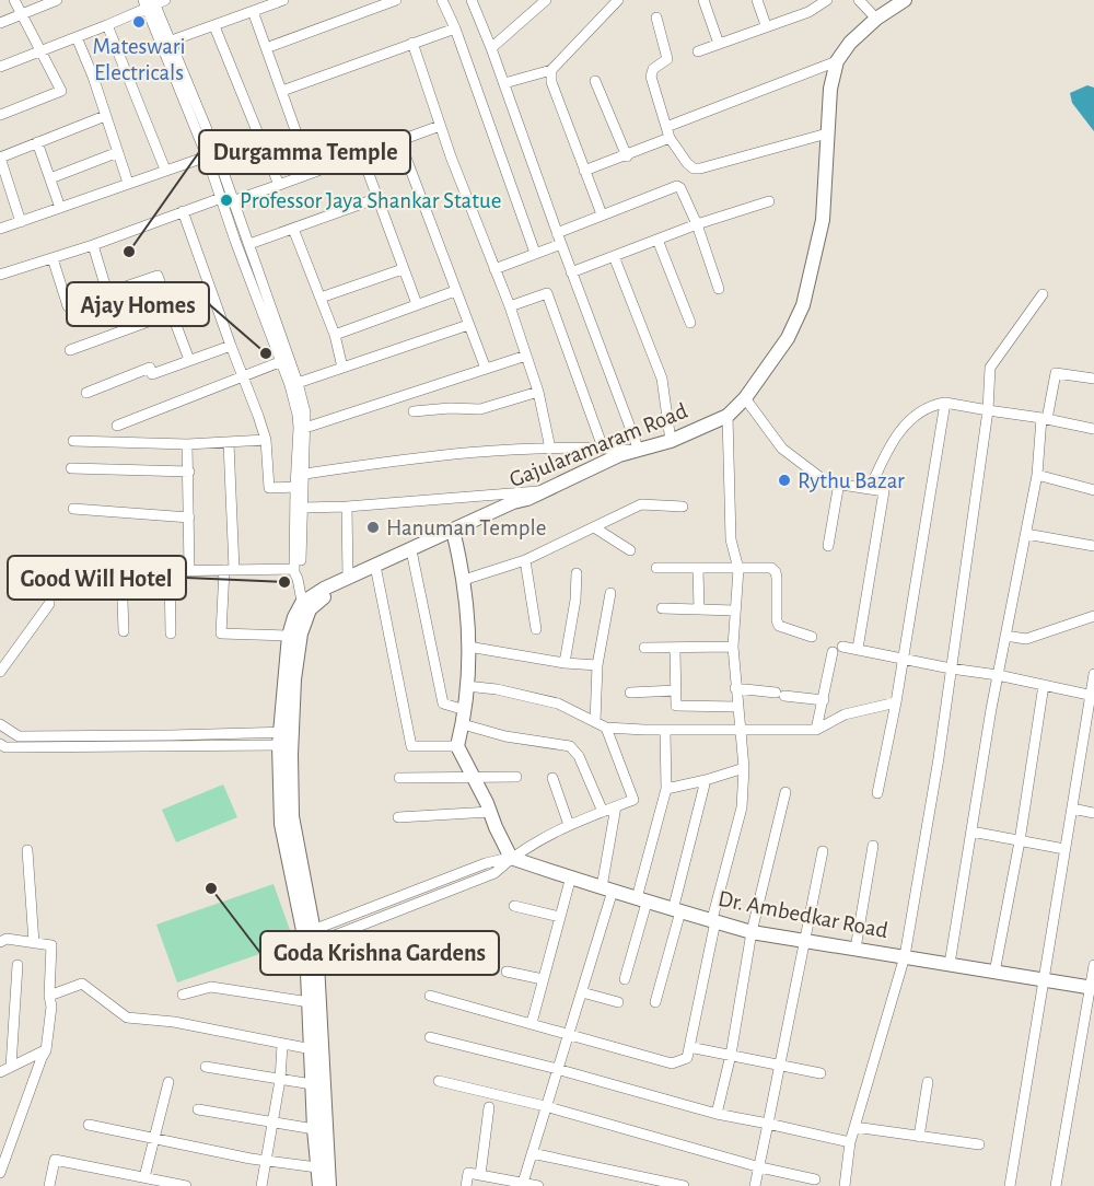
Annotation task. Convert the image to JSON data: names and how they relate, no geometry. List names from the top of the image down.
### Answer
{
  "streets": {
    "main road": ["Gajularamaram Road", "Dr. Ambedkar Road"]
  },
  "places": [
    "Mateswari Electricals",
    "Professor Jaya Shankar Statue",
    "Durgamma Temple",
    "Ajay Homes",
    "Rythu Bazar",
    "Hanuman Temple",
    "Good Will Hotel",
    "Goda Krishna Gardens"
  ]
}
